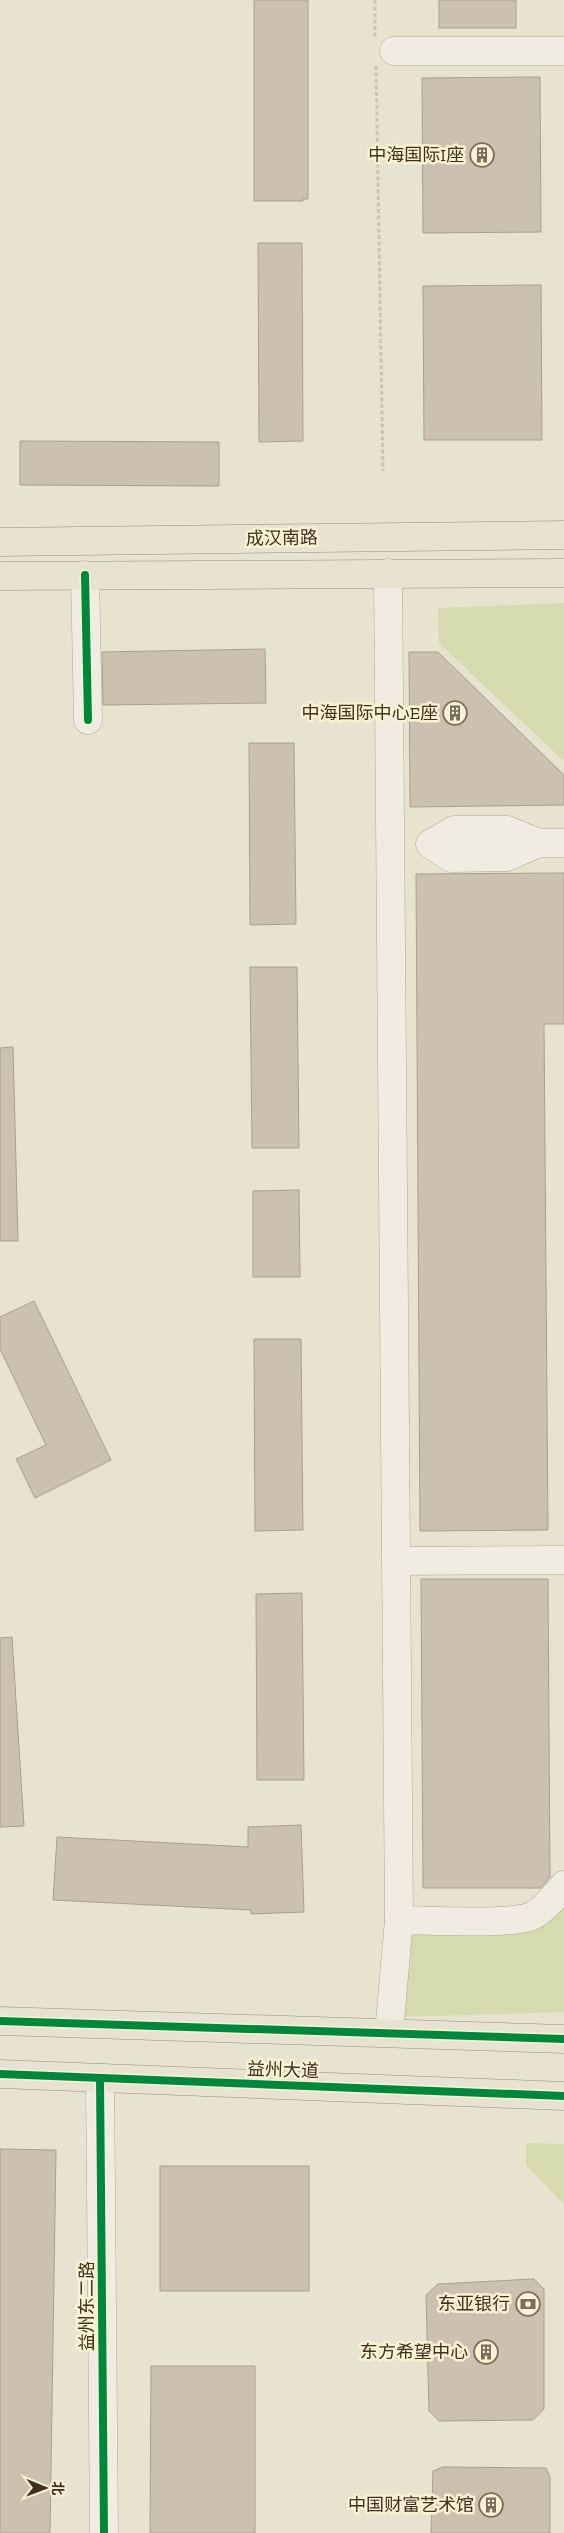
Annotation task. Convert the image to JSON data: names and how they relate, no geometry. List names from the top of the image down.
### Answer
{
  "streets": {
    "main road": ["成汉南路", "益州大道"],
    "street": ["益州东二路"]
  },
  "crossings": [
    ["益州大道", "益州东二路"]
  ],
  "places": {
    "building": [
      "中海国际I座",
      "中海国际中心E座",
      "东方希望中心",
      "中国财富艺术馆"
    ],
    "bank": ["东亚银行"]
  },
  "north": "right"
}
